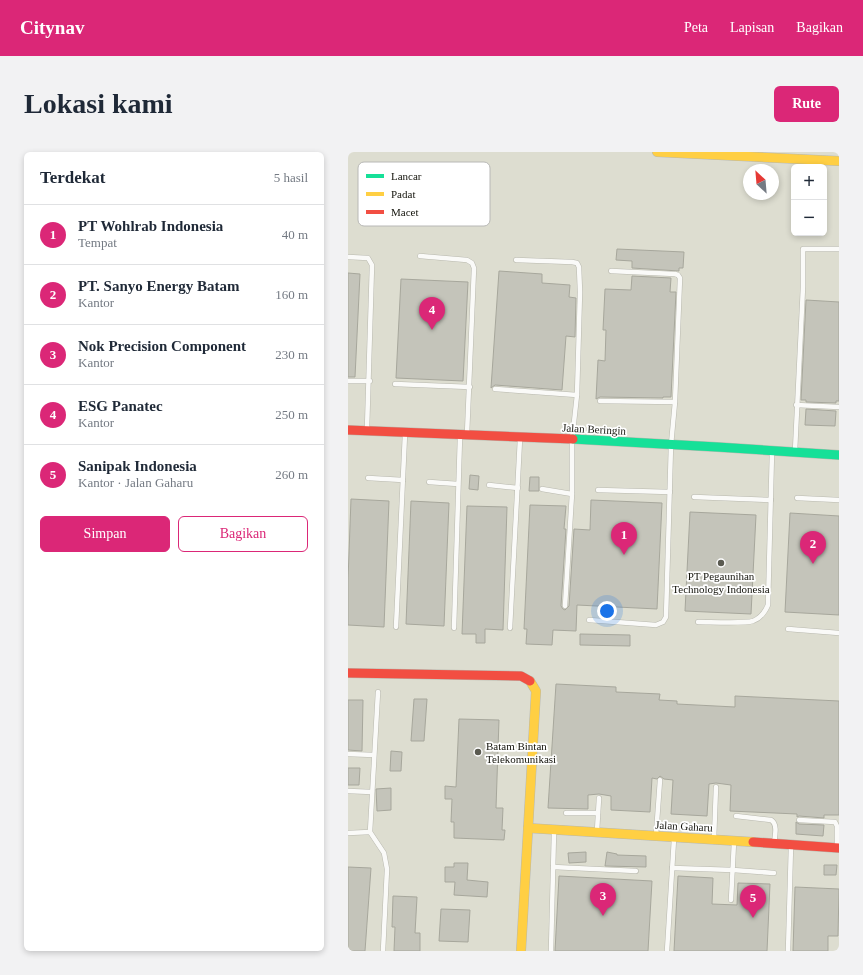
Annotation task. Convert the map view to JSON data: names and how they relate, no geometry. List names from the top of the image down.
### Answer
{
  "streets": {
    "street": ["Jalan Beringin", "Jalan Gaharu"]
  },
  "places": ["PT Pegaunihan Technology Indonesia", "Batam Bintan Telekomunikasi"],
  "legend": ["Lancar", "Padat", "Macet"],
  "north": "top left",
  "page": {
    "header": "Citynav",
    "nav": ["Peta", "Lapisan", "Bagikan"],
    "buttons": [
      "Rute",
      ["Simpan", "Bagikan"]
    ],
    "title": "Lokasi kami",
    "heading": ["Terdekat", "5 hasil"],
    "map_buttons": ["+", "−"],
    "list": [
      {
        "mark": "1",
        "name": "PT Wohlrab Indonesia",
        "note": "Tempat",
        "value": "40 m"
      },
      {
        "mark": "2",
        "name": "PT. Sanyo Energy Batam",
        "note": "Kantor",
        "value": "160 m"
      },
      {
        "mark": "3",
        "name": "Nok Precision Component",
        "note": "Kantor",
        "value": "230 m"
      },
      {
        "mark": "4",
        "name": "ESG Panatec",
        "note": "Kantor",
        "value": "250 m"
      },
      {
        "mark": "5",
        "name": "Sanipak Indonesia",
        "note": "Kantor · Jalan Gaharu",
        "value": "260 m"
      }
    ],
    "pins": [
      "4",
      "1",
      "2",
      "3",
      "5"
    ]
  }
}
